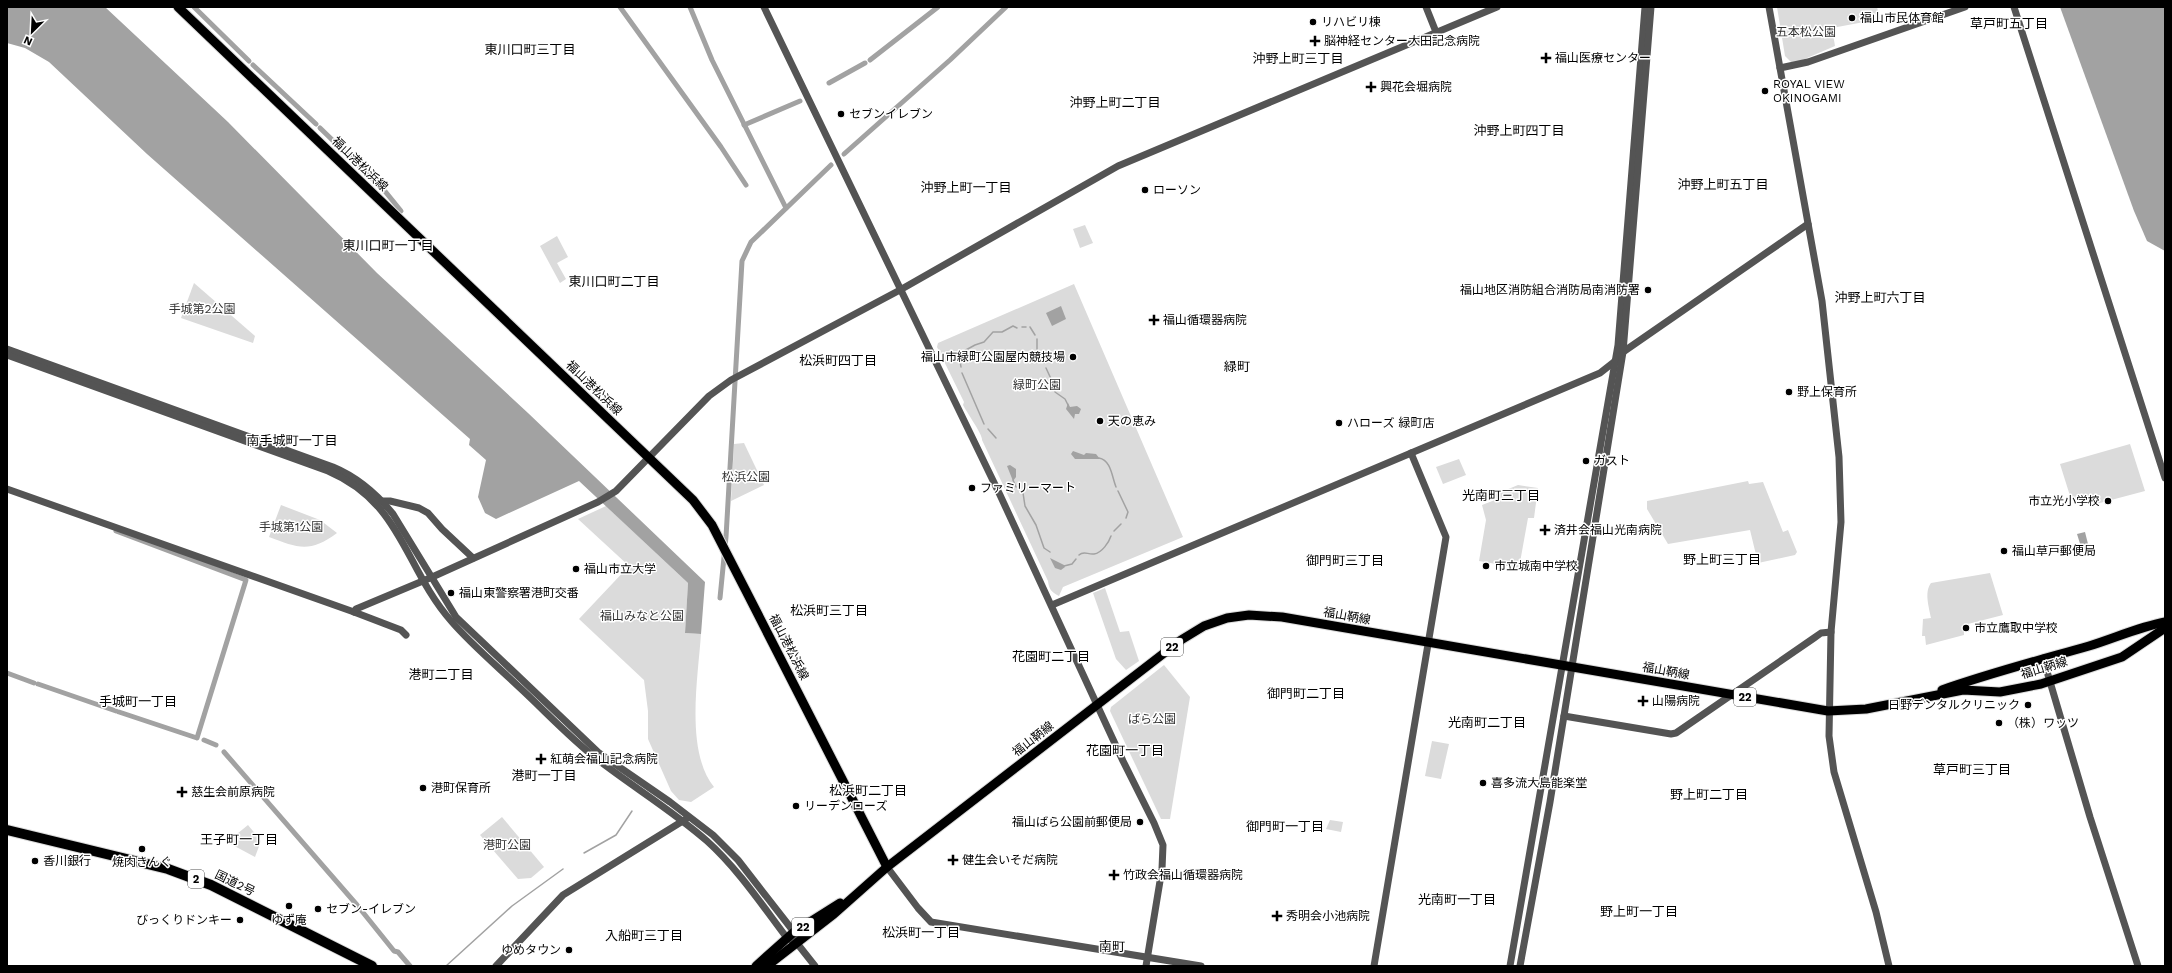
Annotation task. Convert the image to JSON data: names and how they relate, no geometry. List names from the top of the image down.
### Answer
{
  "streets": {
    "highway": ["2", "国道2号"],
    "main road": ["福山港松浜線", "福山鞆線", "22"]
  },
  "crossings": [
    ["福山港松浜線", "福山鞆線"]
  ],
  "districts": [
    "草戸町五丁目",
    "東川口町三丁目",
    "沖野上町三丁目",
    "沖野上町二丁目",
    "沖野上町四丁目",
    "沖野上町五丁目",
    "沖野上町一丁目",
    "東川口町一丁目",
    "東川口町二丁目",
    "沖野上町六丁目",
    "松浜町四丁目",
    "緑町",
    "南手城町一丁目",
    "光南町三丁目",
    "野上町三丁目",
    "御門町三丁目",
    "松浜町三丁目",
    "花園町二丁目",
    "港町二丁目",
    "御門町二丁目",
    "手城町一丁目",
    "光南町二丁目",
    "花園町一丁目",
    "草戸町三丁目",
    "港町一丁目",
    "松浜町二丁目",
    "野上町二丁目",
    "御門町一丁目",
    "王子町一丁目",
    "光南町一丁目",
    "野上町一丁目",
    "松浜町一丁目",
    "入船町三丁目",
    "南町"
  ],
  "parks": [
    "五本松公園",
    "手城第2公園",
    "緑町公園",
    "松浜公園",
    "手城第1公園",
    "福山みなと公園",
    "ばら公園",
    "港町公園"
  ],
  "places": {
    "other": [
      "福山市民体育館",
      "リハビリ棟",
      "ROYAL VIEW OKINOGAMI",
      "セブンイレブン",
      "ローソン",
      "福山地区消防組合消防局南消防署",
      "福山市緑町公園屋内競技場",
      "野上保育所",
      "天の恵み",
      "ハローズ 緑町店",
      "ガスト",
      "ファミリーマート",
      "市立光小学校",
      "福山草戸郵便局",
      "市立城南中学校",
      "福山市立大学",
      "福山東警察署港町交番",
      "市立鷹取中学校",
      "日野デンタルクリニック",
      "（株）ワッツ",
      "喜多流大島能楽堂",
      "港町保育所",
      "リーデンローズ",
      "福山ばら公園前郵便局",
      "焼肉きんぐ",
      "香川銀行",
      "ゆず庵",
      "セブン-イレブン",
      "びっくりドンキー",
      "ゆめタウン"
    ],
    "health": [
      "脳神経センター大田記念病院",
      "福山医療センター",
      "興花会堀病院",
      "福山循環器病院",
      "済井会福山光南病院",
      "山陽病院",
      "紅萌会福山記念病院",
      "慈生会前原病院",
      "健生会いそだ病院",
      "竹政会福山循環器病院",
      "秀明会小池病院"
    ]
  },
  "north": "bottom left"
}
